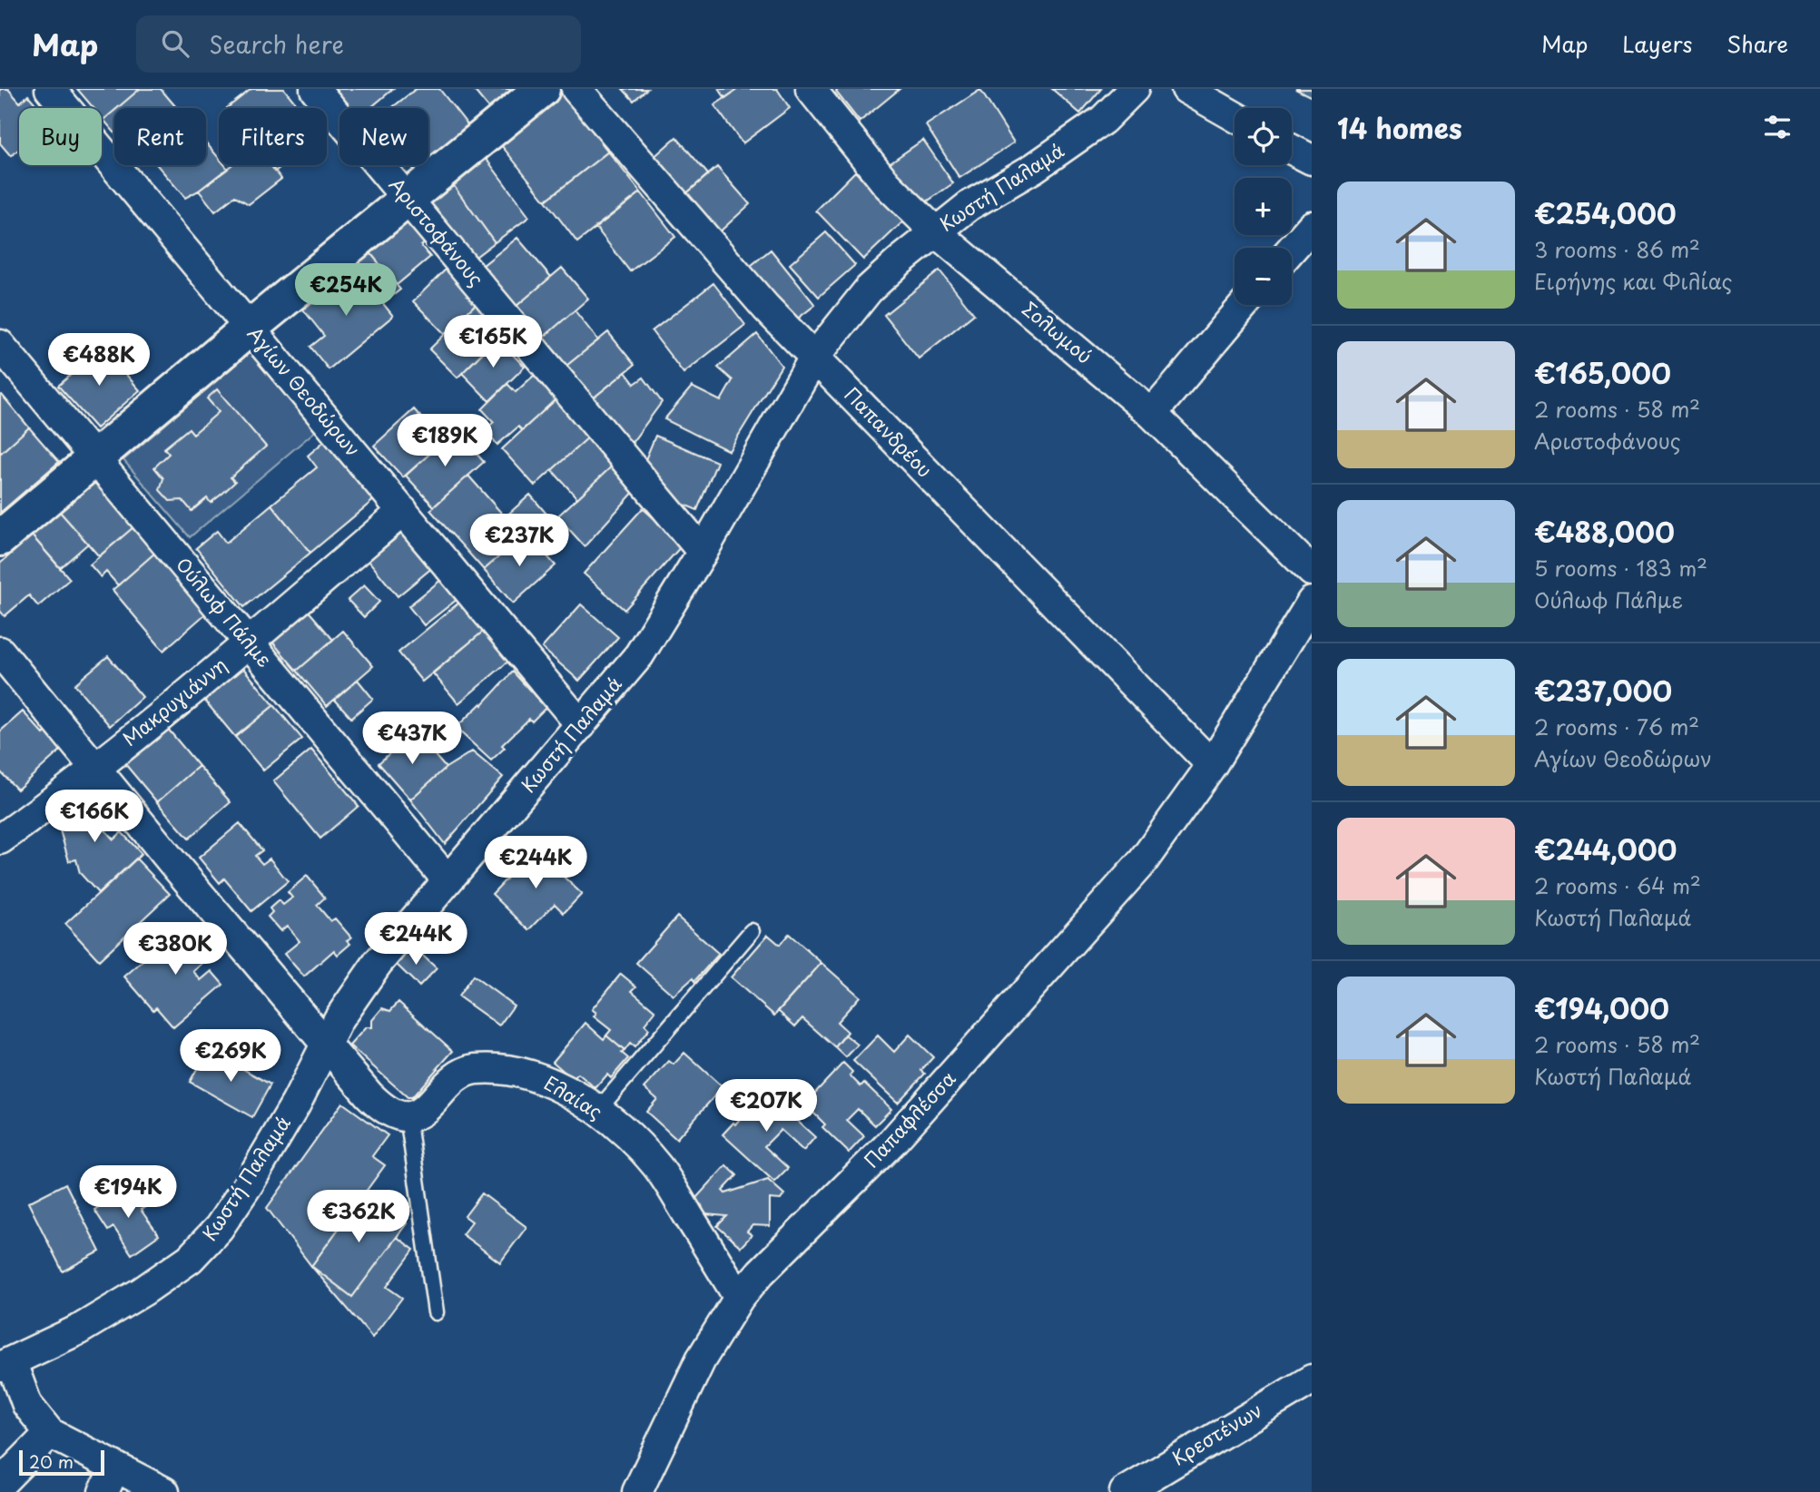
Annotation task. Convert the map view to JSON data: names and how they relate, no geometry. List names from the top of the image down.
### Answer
{
  "streets": {
    "street": [
      "Κωστή Παλαμά",
      "Αριστοφάνους",
      "Σολωμού",
      "Αγίων Θεοδώρων",
      "Παπανδρέου",
      "Ούλωφ Πάλμε",
      "Μακρυγιάννη",
      "Ελαίας",
      "Παπαφλέσσα",
      "Κρεστένων"
    ]
  },
  "crossings": [
    ["Κωστή Παλαμά", "Αριστοφάνους"],
    ["Κωστή Παλαμά", "Σολωμού"],
    ["Κωστή Παλαμά", "Αγίων Θεοδώρων"],
    ["Κωστή Παλαμά", "Παπανδρέου"],
    ["Κωστή Παλαμά", "Ούλωφ Πάλμε"],
    ["Αγίων Θεοδώρων", "Μακρυγιάννη"],
    ["Παπανδρέου", "Παπαφλέσσα"],
    ["Ούλωφ Πάλμε", "Μακρυγιάννη"],
    ["Ελαίας", "Παπαφλέσσα"]
  ],
  "scale_bar": "20 m",
  "page": {
    "header": "Map",
    "search": "Search here",
    "nav": ["Map", "Layers", "Share"],
    "heading": "14 homes",
    "map_buttons": ["+", "−"],
    "chip": [
      "Buy",
      "Rent",
      "Filters",
      "New"
    ],
    "list": [
      {
        "name": "€254,000",
        "note": "3 rooms · 86 m² · Ειρήνης και Φιλίας"
      },
      {
        "name": "€165,000",
        "note": "2 rooms · 58 m² · Αριστοφάνους"
      },
      {
        "name": "€488,000",
        "note": "5 rooms · 183 m² · Ούλωφ Πάλμε"
      },
      {
        "name": "€237,000",
        "note": "2 rooms · 76 m² · Αγίων Θεοδώρων"
      },
      {
        "name": "€244,000",
        "note": "2 rooms · 64 m² · Κωστή Παλαμά"
      },
      {
        "name": "€194,000",
        "note": "2 rooms · 58 m² · Κωστή Παλαμά"
      }
    ],
    "price": [
      "€254K",
      "€165K",
      "€488K",
      "€189K",
      "€237K",
      "€437K",
      "€166K",
      "€244K",
      "€244K",
      "€380K",
      "€269K",
      "€207K",
      "€194K",
      "€362K"
    ],
    "scale": "20 m"
  }
}
